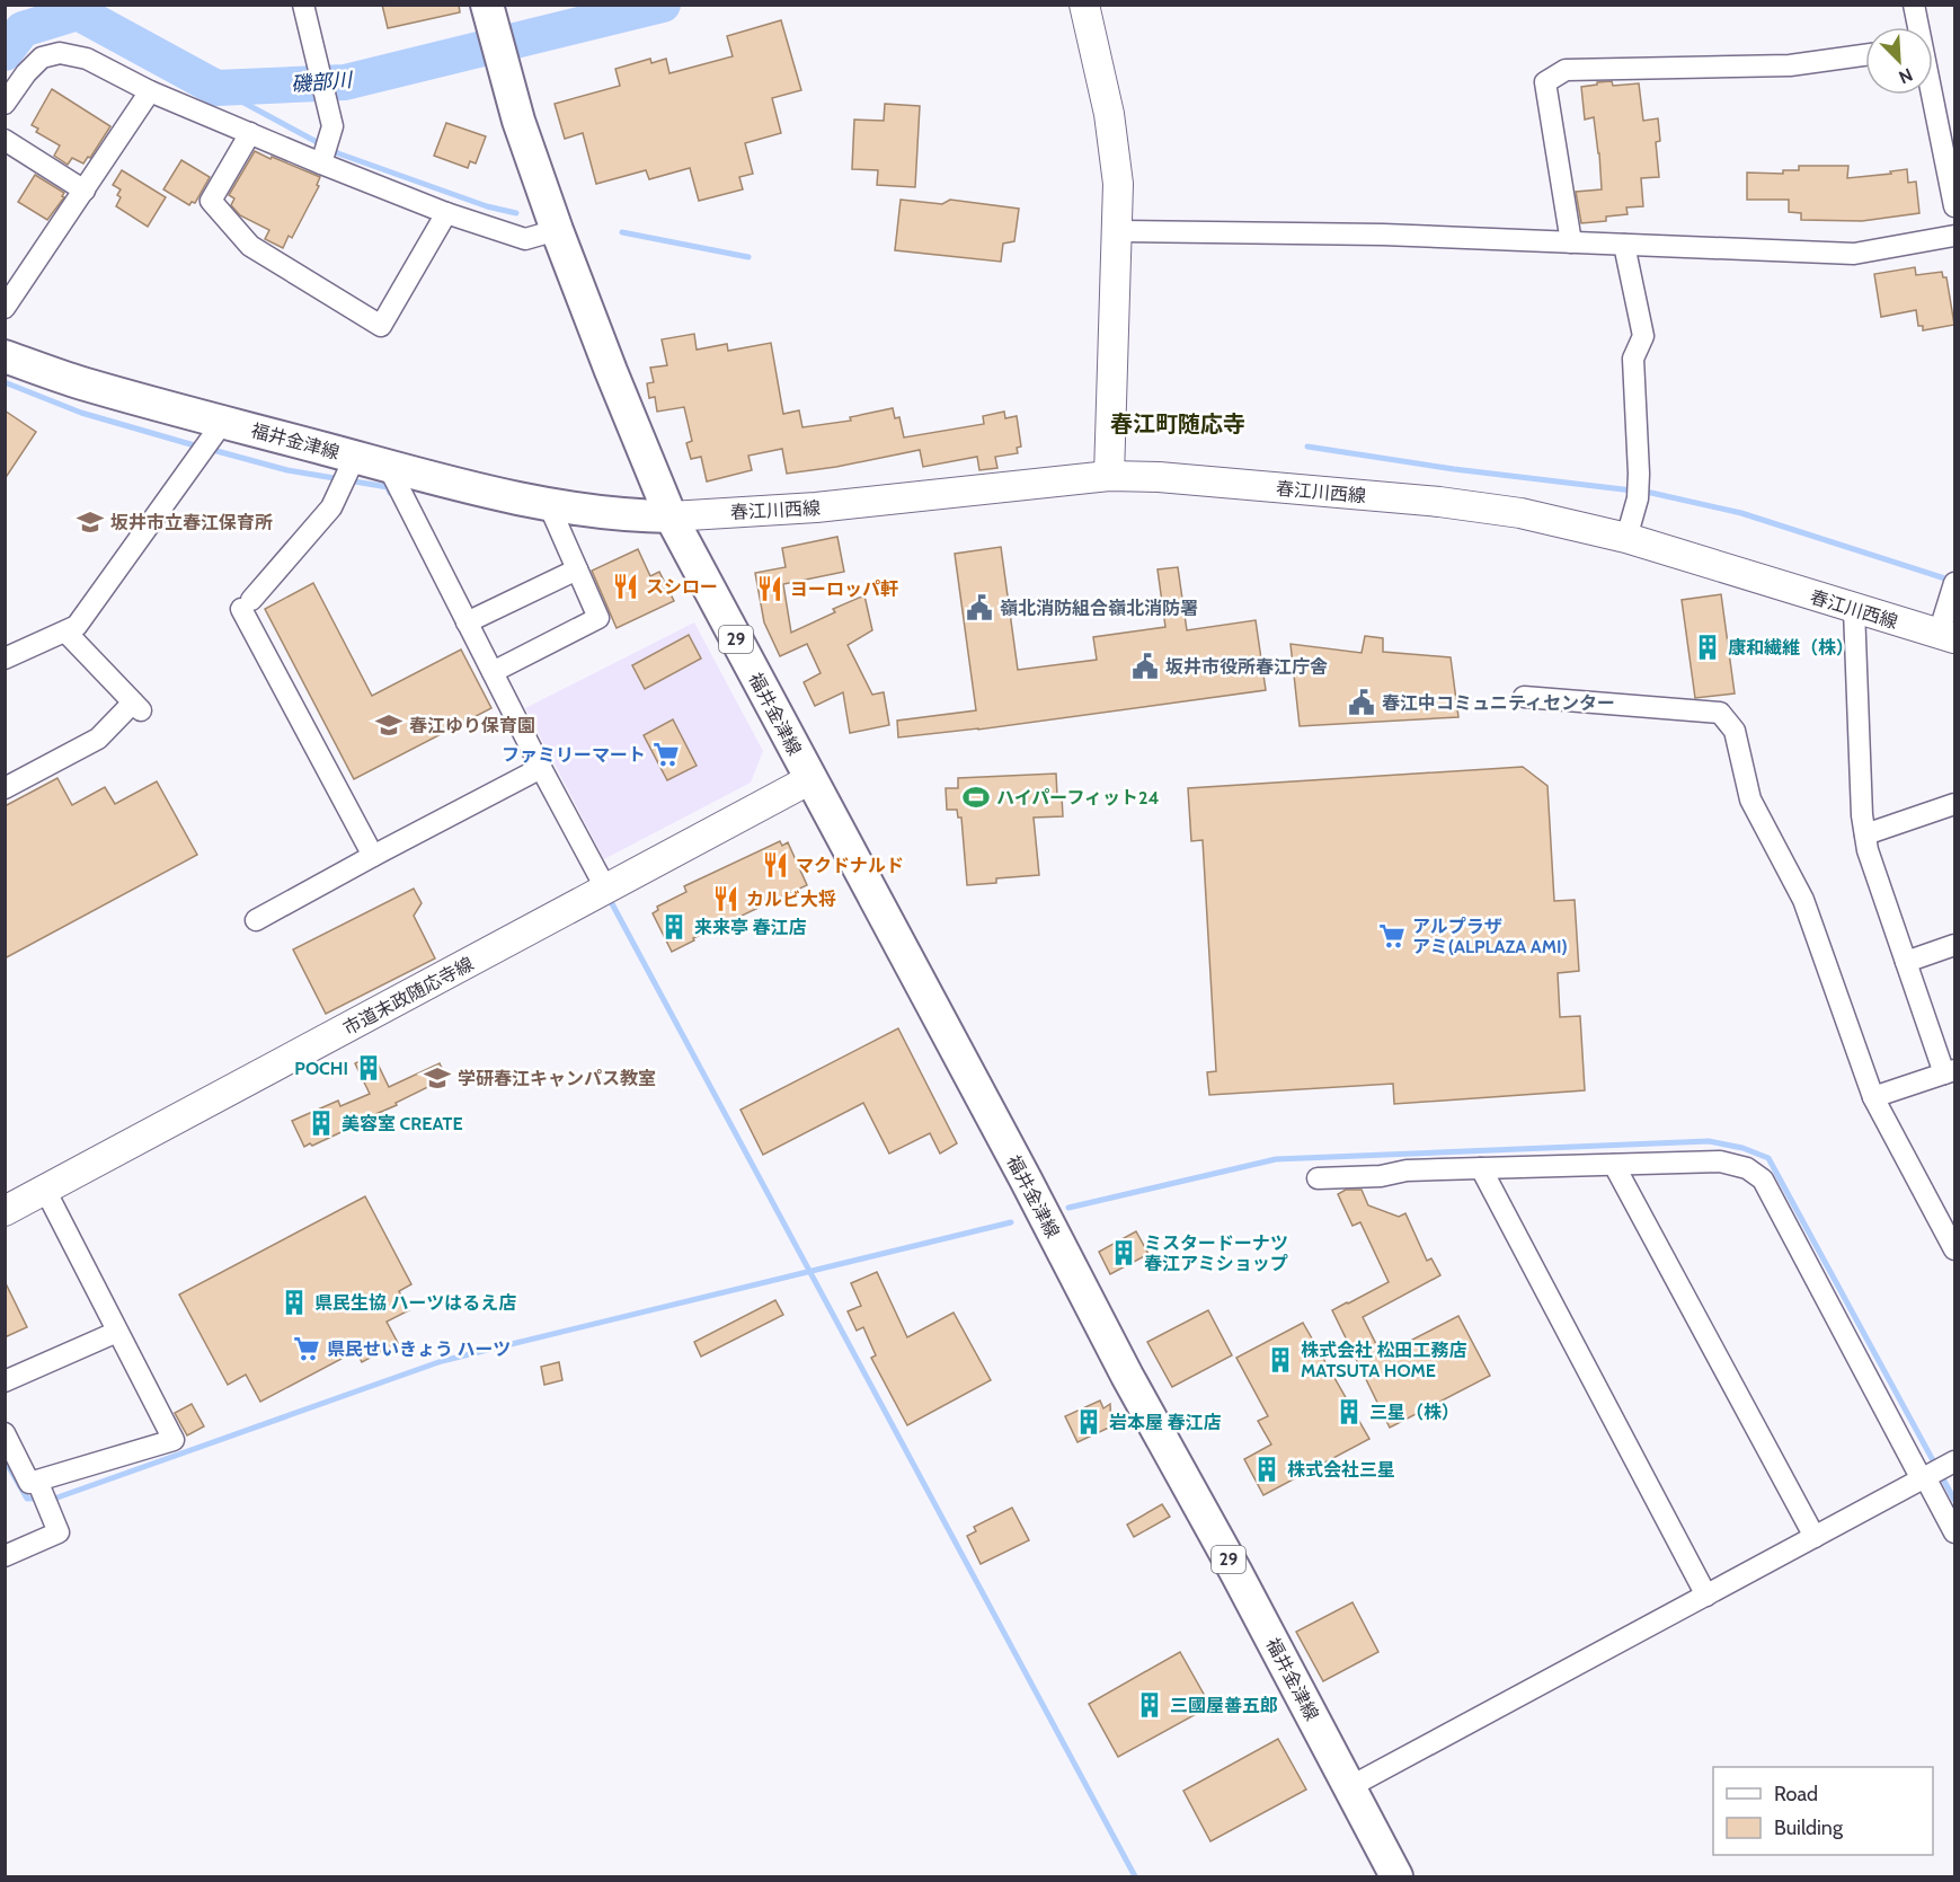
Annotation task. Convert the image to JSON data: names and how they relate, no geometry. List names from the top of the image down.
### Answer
{
  "streets": {
    "main road": ["福井金津線", "29"],
    "street": ["春江川西線", "市道末政随応寺線"]
  },
  "crossings": [
    ["福井金津線", "春江川西線"],
    ["福井金津線", "市道末政随応寺線"]
  ],
  "districts": ["春江町随応寺"],
  "water": ["磯部川"],
  "places": {
    "school or university": ["坂井市立春江保育所", "春江ゆり保育園", "学研春江キャンパス教室"],
    "restaurant": [
      "スシロー",
      "ヨーロッパ軒",
      "マクドナルド",
      "カルビ大将"
    ],
    "public building": ["嶺北消防組合嶺北消防署", "坂井市役所春江庁舎", "春江中コミュニティセンター"],
    "building": [
      "康和繊維（株）",
      "来来亭 春江店",
      "POCHI",
      "美容室 CREATE",
      "ミスタードーナツ 春江アミショップ",
      "県民生協 ハーツはるえ店",
      "株式会社 松田工務店 MATSUTA HOME",
      "三星（株）",
      "岩本屋 春江店",
      "株式会社三星",
      "三國屋善五郎"
    ],
    "supermarket": ["ファミリーマート", "アルプラザ アミ(ALPLAZA AMI)", "県民せいきょう ハーツ"],
    "sports": ["ハイパーフィット24"]
  },
  "legend": ["Road", "Building"],
  "north": "bottom right"
}
